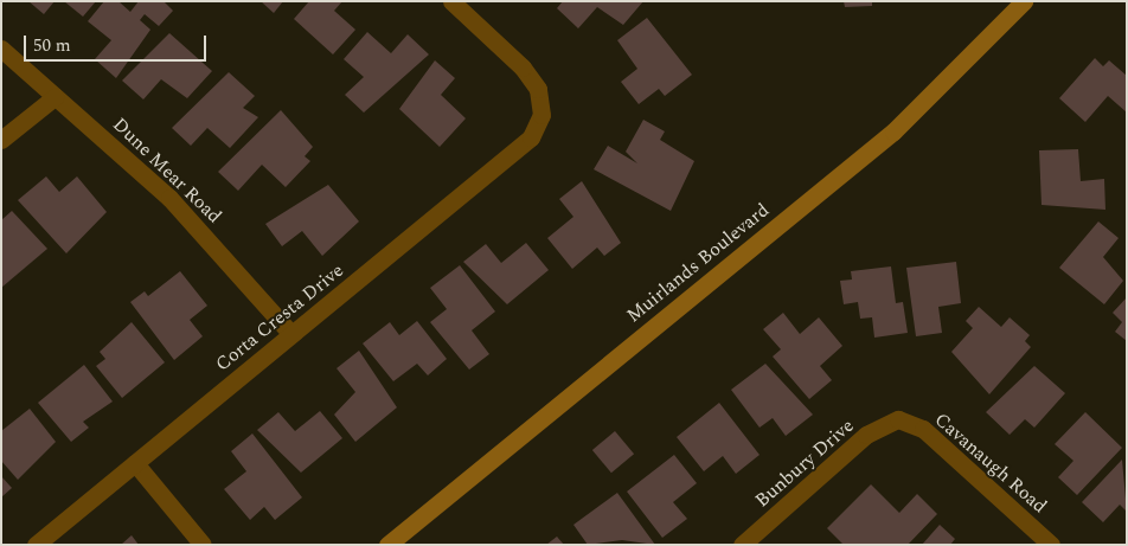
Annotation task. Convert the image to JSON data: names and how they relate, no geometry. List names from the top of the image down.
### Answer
{
  "streets": {
    "main road": ["Muirlands Boulevard"],
    "street": [
      "Dune Mear Road",
      "Corta Cresta Drive",
      "Bunbury Drive",
      "Cavanaugh Road"
    ]
  },
  "crossings": [
    ["Dune Mear Road", "Corta Cresta Drive"],
    ["Bunbury Drive", "Cavanaugh Road"]
  ],
  "scale_bar": "50 m"
}
